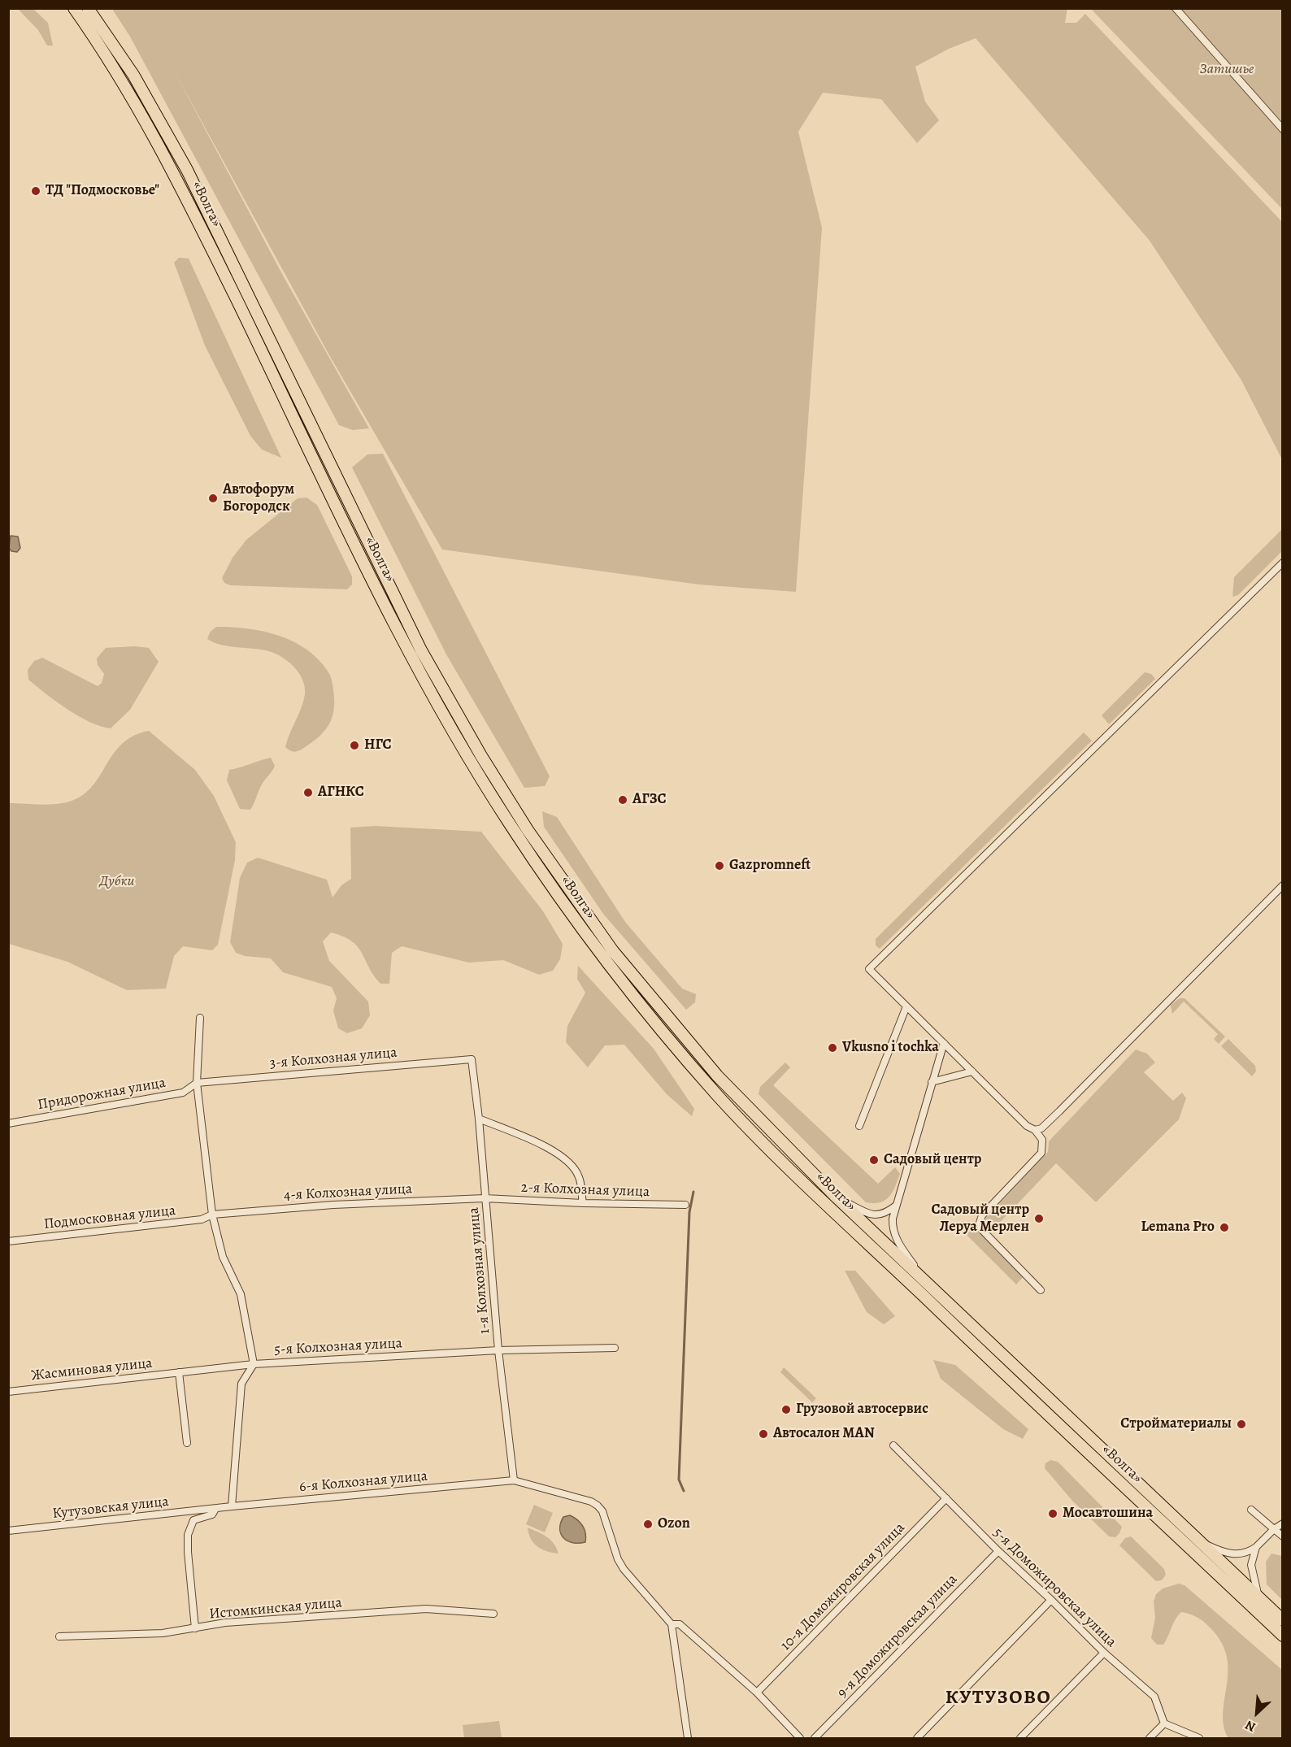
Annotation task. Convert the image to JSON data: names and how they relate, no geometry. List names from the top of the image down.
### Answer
{
  "streets": {
    "highway": ["«Волга»"],
    "street": [
      "3-я Колхозная улица",
      "Придорожная улица",
      "2-я Колхозная улица",
      "4-я Колхозная улица",
      "Подмосковная улица",
      "1-я Колхозная улица",
      "5-я Колхозная улица",
      "Жасминовая улица",
      "6-я Колхозная улица",
      "Кутузовская улица",
      "10-я Доможировская улица",
      "5-я Доможировская улица",
      "Истомкинская улица",
      "9-я Доможировская улица"
    ]
  },
  "crossings": [
    ["3-я Колхозная улица", "Придорожная улица"],
    ["3-я Колхозная улица", "1-я Колхозная улица"],
    ["2-я Колхозная улица", "4-я Колхозная улица"],
    ["2-я Колхозная улица", "1-я Колхозная улица"],
    ["4-я Колхозная улица", "Подмосковная улица"],
    ["4-я Колхозная улица", "1-я Колхозная улица"],
    ["1-я Колхозная улица", "5-я Колхозная улица"],
    ["1-я Колхозная улица", "6-я Колхозная улица"],
    ["5-я Колхозная улица", "Жасминовая улица"],
    ["6-я Колхозная улица", "Кутузовская улица"],
    ["10-я Доможировская улица", "5-я Доможировская улица"],
    ["5-я Доможировская улица", "9-я Доможировская улица"]
  ],
  "districts": ["КУТУЗОВО"],
  "parks": ["Затишье", "Дубки"],
  "places": [
    "ТД \"Подмосковье\"",
    "Автофорум Богородск",
    "НГС",
    "АГНКС",
    "АГЗС",
    "Gazpromneft",
    "Vkusno i tochka",
    "Садовый центр",
    "Садовый центр Леруа Мерлен",
    "Lemana Pro",
    "Грузовой автосервис",
    "Стройматериалы",
    "Автосалон MAN",
    "Мосавтошина",
    "Ozon"
  ],
  "north": "bottom left"
}
